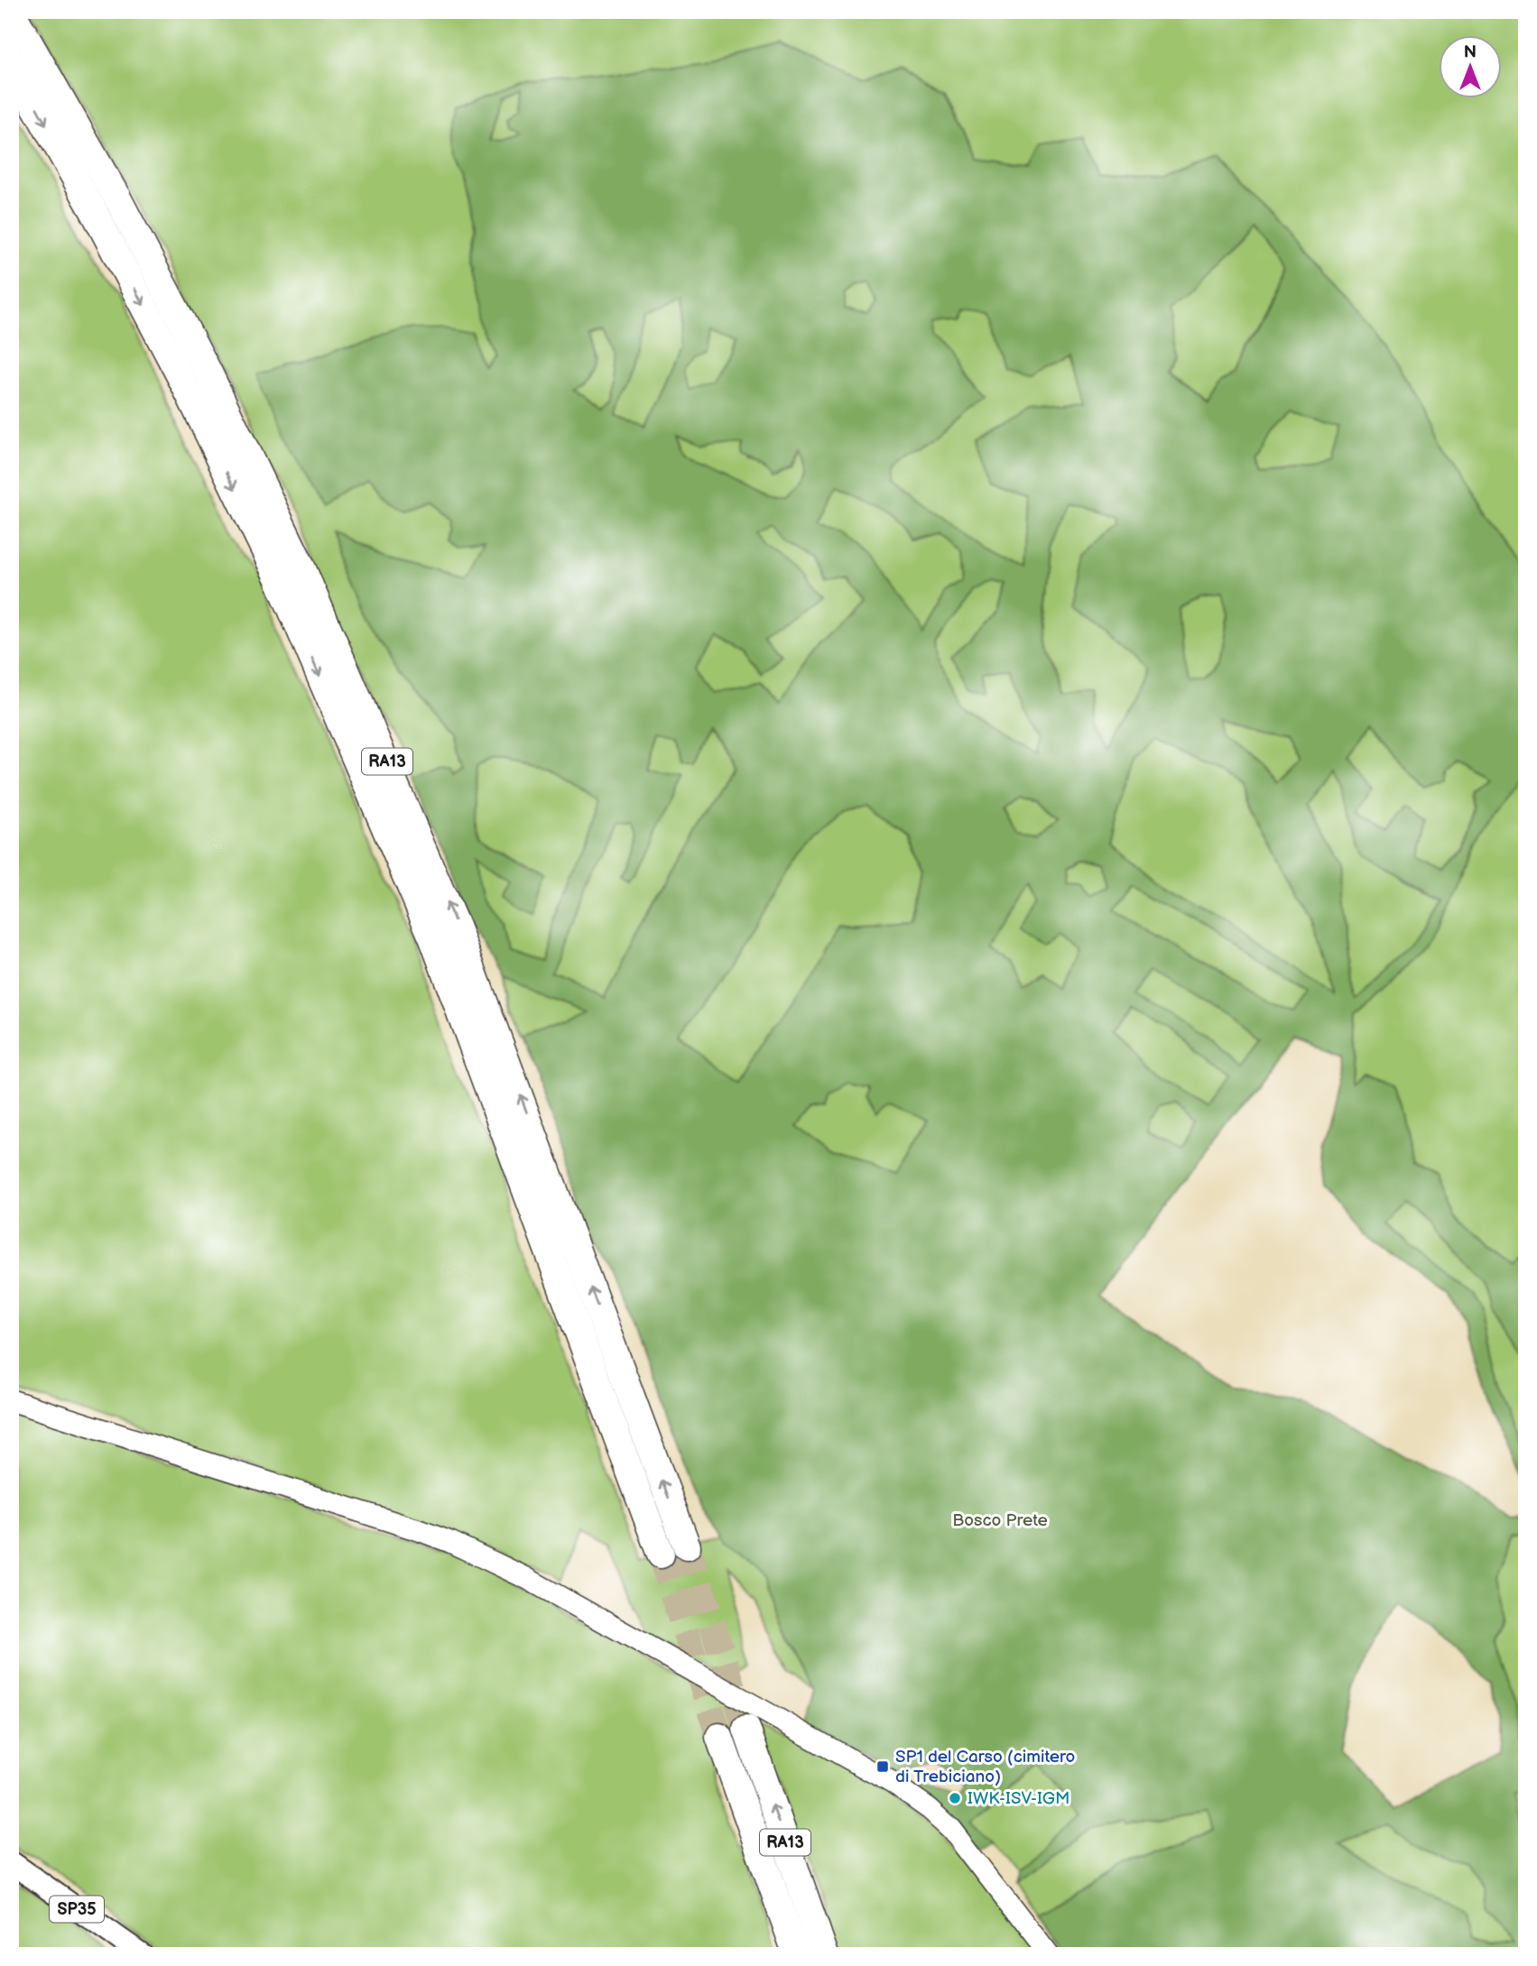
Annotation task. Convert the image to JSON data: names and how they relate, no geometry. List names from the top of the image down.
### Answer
{
  "streets": {
    "highway": ["RA13"],
    "main road": ["SP35"]
  },
  "parks": ["Bosco Prete"],
  "places": {
    "transit": ["SP1 del Carso (cimitero di Trebiciano)"],
    "other": ["IWK-ISV-IGM"]
  },
  "north": "top"
}
